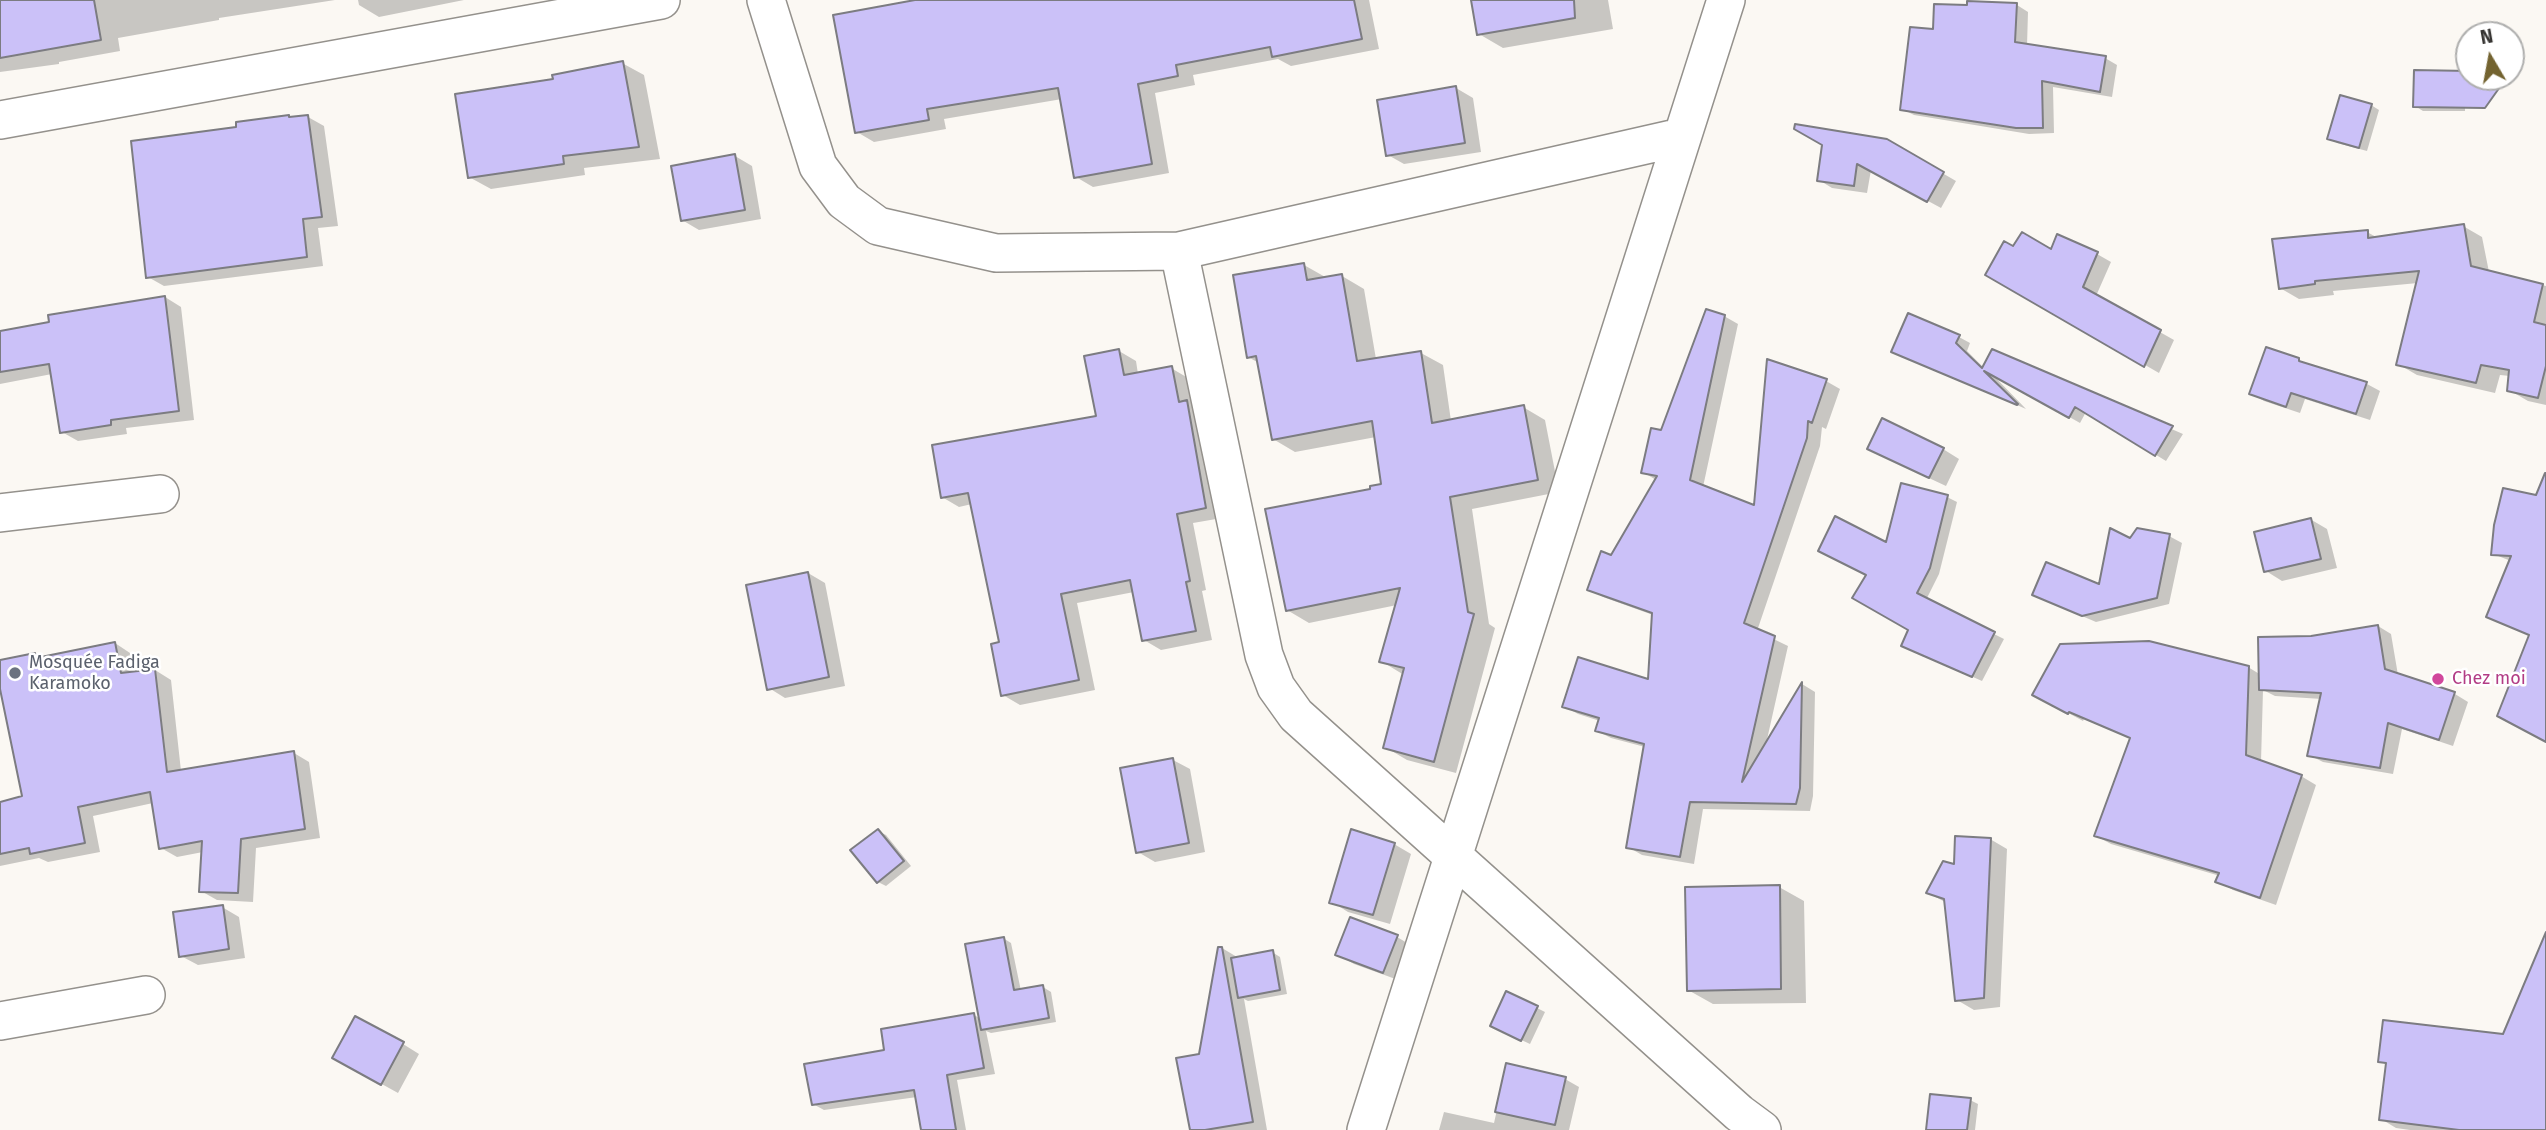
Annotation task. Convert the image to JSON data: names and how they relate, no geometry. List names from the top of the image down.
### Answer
{
  "places": ["Mosquée Fadiga Karamoko", "Chez moi"],
  "north": "top"
}
